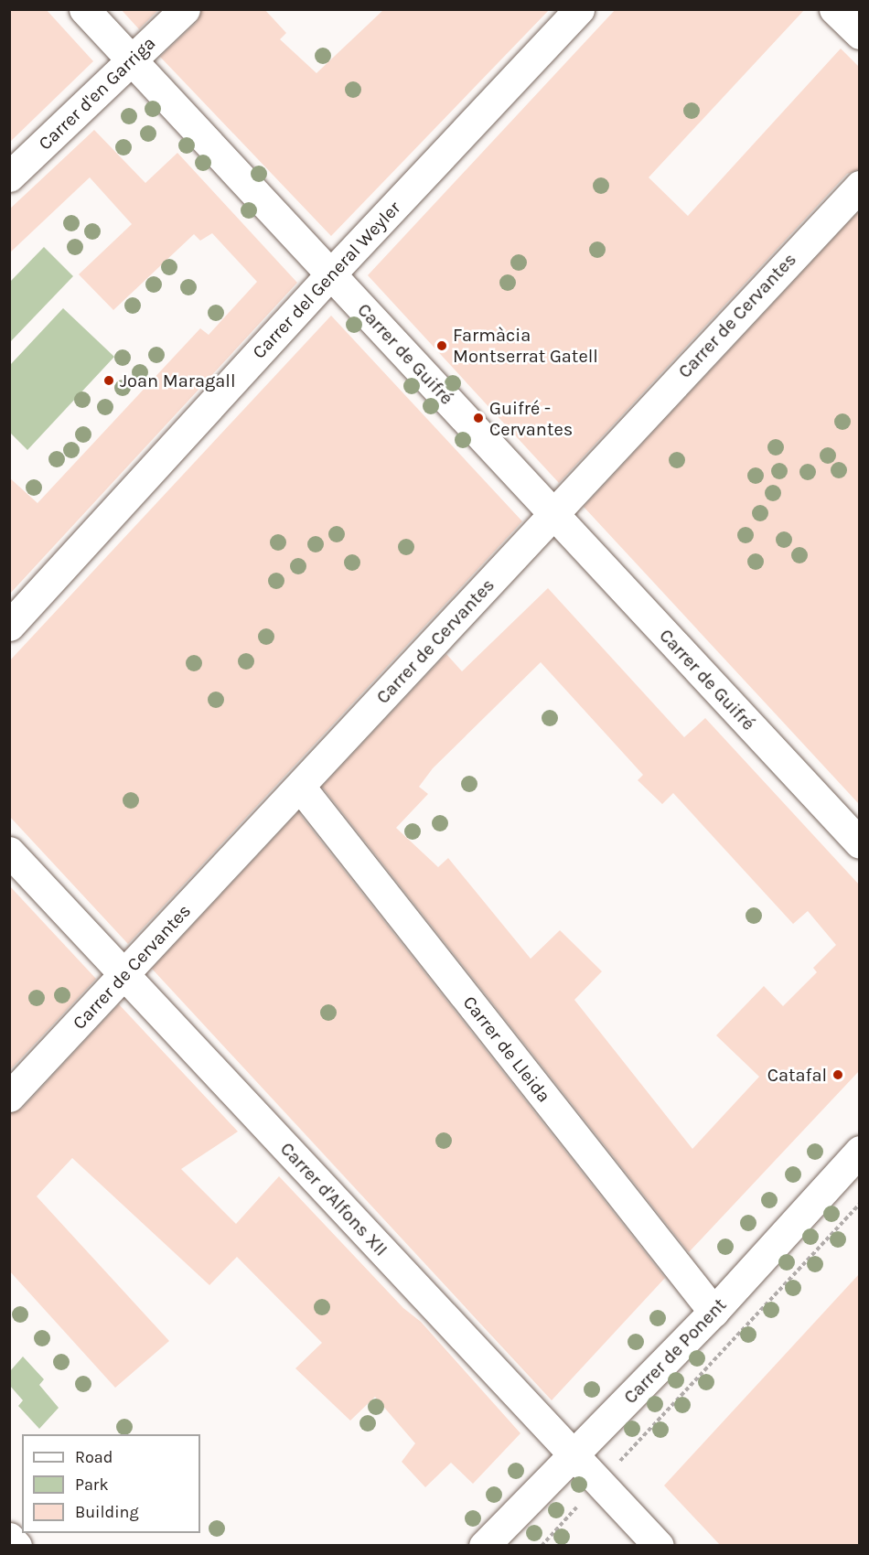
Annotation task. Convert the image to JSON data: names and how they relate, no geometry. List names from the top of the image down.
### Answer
{
  "streets": {
    "street": [
      "Carrer d'en Garriga",
      "Carrer del General Weyler",
      "Carrer de Cervantes",
      "Carrer de Guifré",
      "Carrer de Lleida",
      "Carrer d'Alfons XII",
      "Carrer de Ponent"
    ]
  },
  "crossings": [
    ["Carrer d'en Garriga", "Carrer de Guifré"],
    ["Carrer del General Weyler", "Carrer de Guifré"],
    ["Carrer de Cervantes", "Carrer de Guifré"],
    ["Carrer de Cervantes", "Carrer de Lleida"],
    ["Carrer de Cervantes", "Carrer d'Alfons XII"],
    ["Carrer de Lleida", "Carrer de Ponent"],
    ["Carrer d'Alfons XII", "Carrer de Ponent"]
  ],
  "places": [
    "Farmàcia Montserrat Gatell",
    "Joan Maragall",
    "Guifré - Cervantes",
    "Catafal"
  ],
  "legend": ["Road", "Park", "Building"]
}
